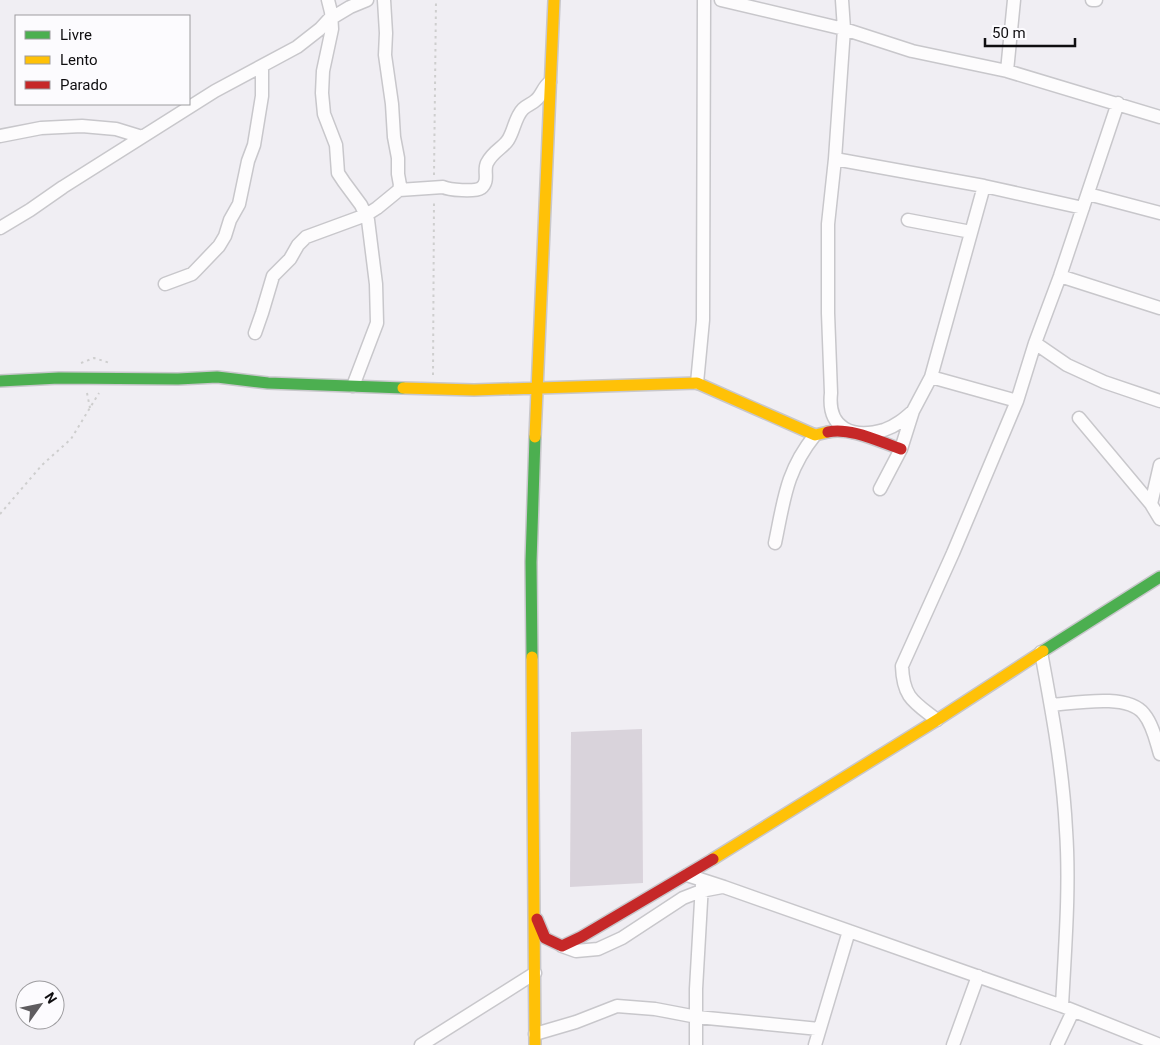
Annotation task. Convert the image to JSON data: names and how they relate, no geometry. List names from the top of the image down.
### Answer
{
  "legend": ["Livre", "Lento", "Parado"],
  "scale_bar": "50 m",
  "north": "top right"
}
